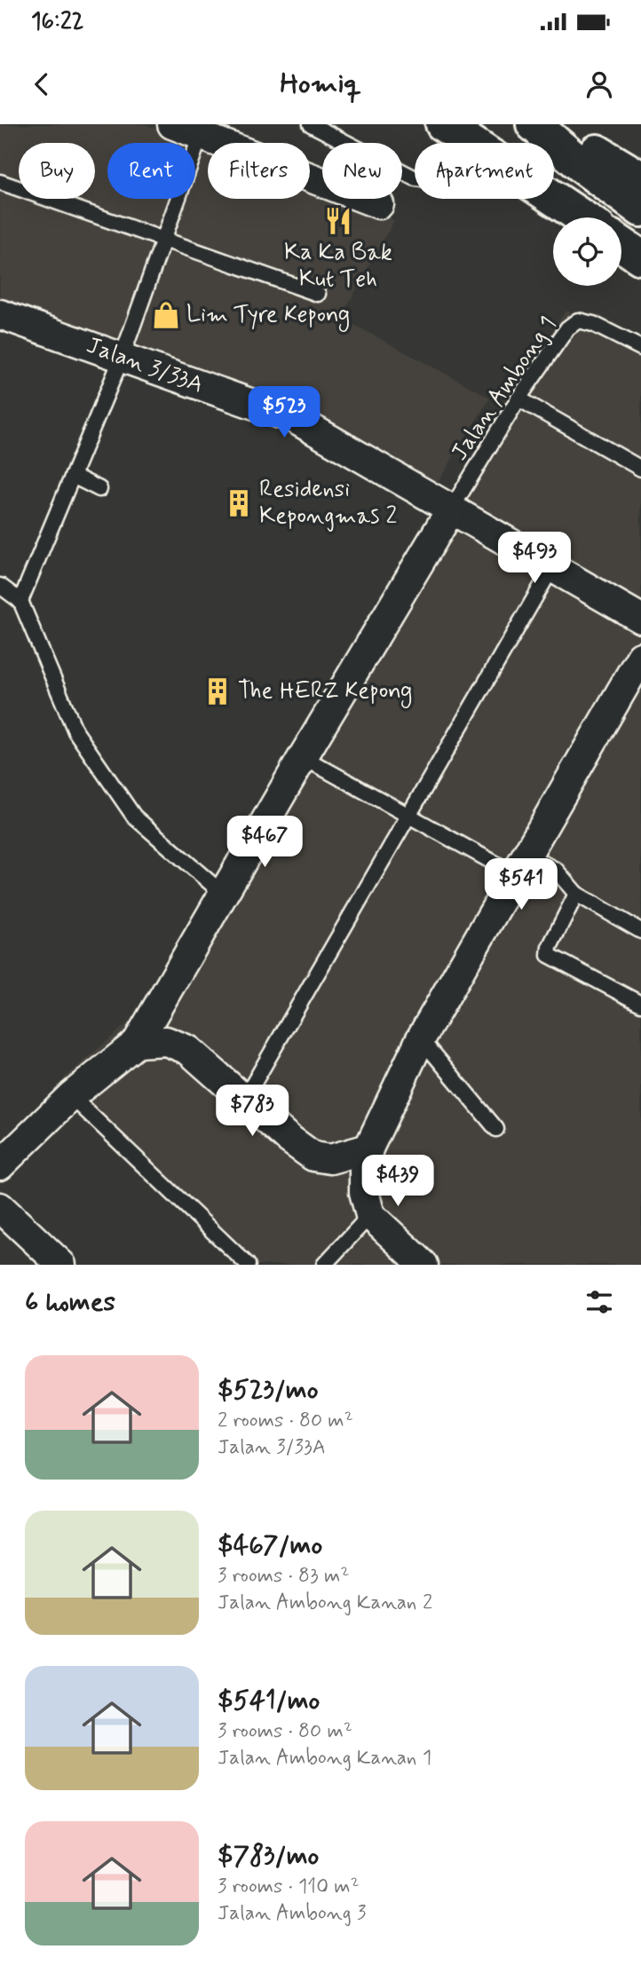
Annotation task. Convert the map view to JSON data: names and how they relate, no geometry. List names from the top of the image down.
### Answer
{
  "streets": {
    "street": ["Jalan 3/33A"],
    "lane": ["Jalan Ambong 1"]
  },
  "crossings": [
    ["Jalan 3/33A", "Jalan Ambong 1"]
  ],
  "places": {
    "restaurant": ["Ka Ka Bak Kut Teh"],
    "shop": ["Lim Tyre Kepong"],
    "building": ["Residensi Kepongmas 2", "The HERZ Kepong"]
  },
  "page": {
    "status": "16:22",
    "header": "Homiq",
    "chip": [
      "Buy",
      "Rent",
      "Filters",
      "New",
      "Apartment"
    ],
    "price": [
      "$523",
      "$493",
      "$467",
      "$541",
      "$783",
      "$439"
    ],
    "heading": "6 homes",
    "list": [
      {
        "name": "$523/mo",
        "note": "2 rooms · 80 m² · Jalan 3/33A"
      },
      {
        "name": "$467/mo",
        "note": "3 rooms · 83 m² · Jalan Ambong Kanan 2"
      },
      {
        "name": "$541/mo",
        "note": "3 rooms · 80 m² · Jalan Ambong Kanan 1"
      },
      {
        "name": "$783/mo",
        "note": "3 rooms · 110 m² · Jalan Ambong 3"
      }
    ]
  }
}
